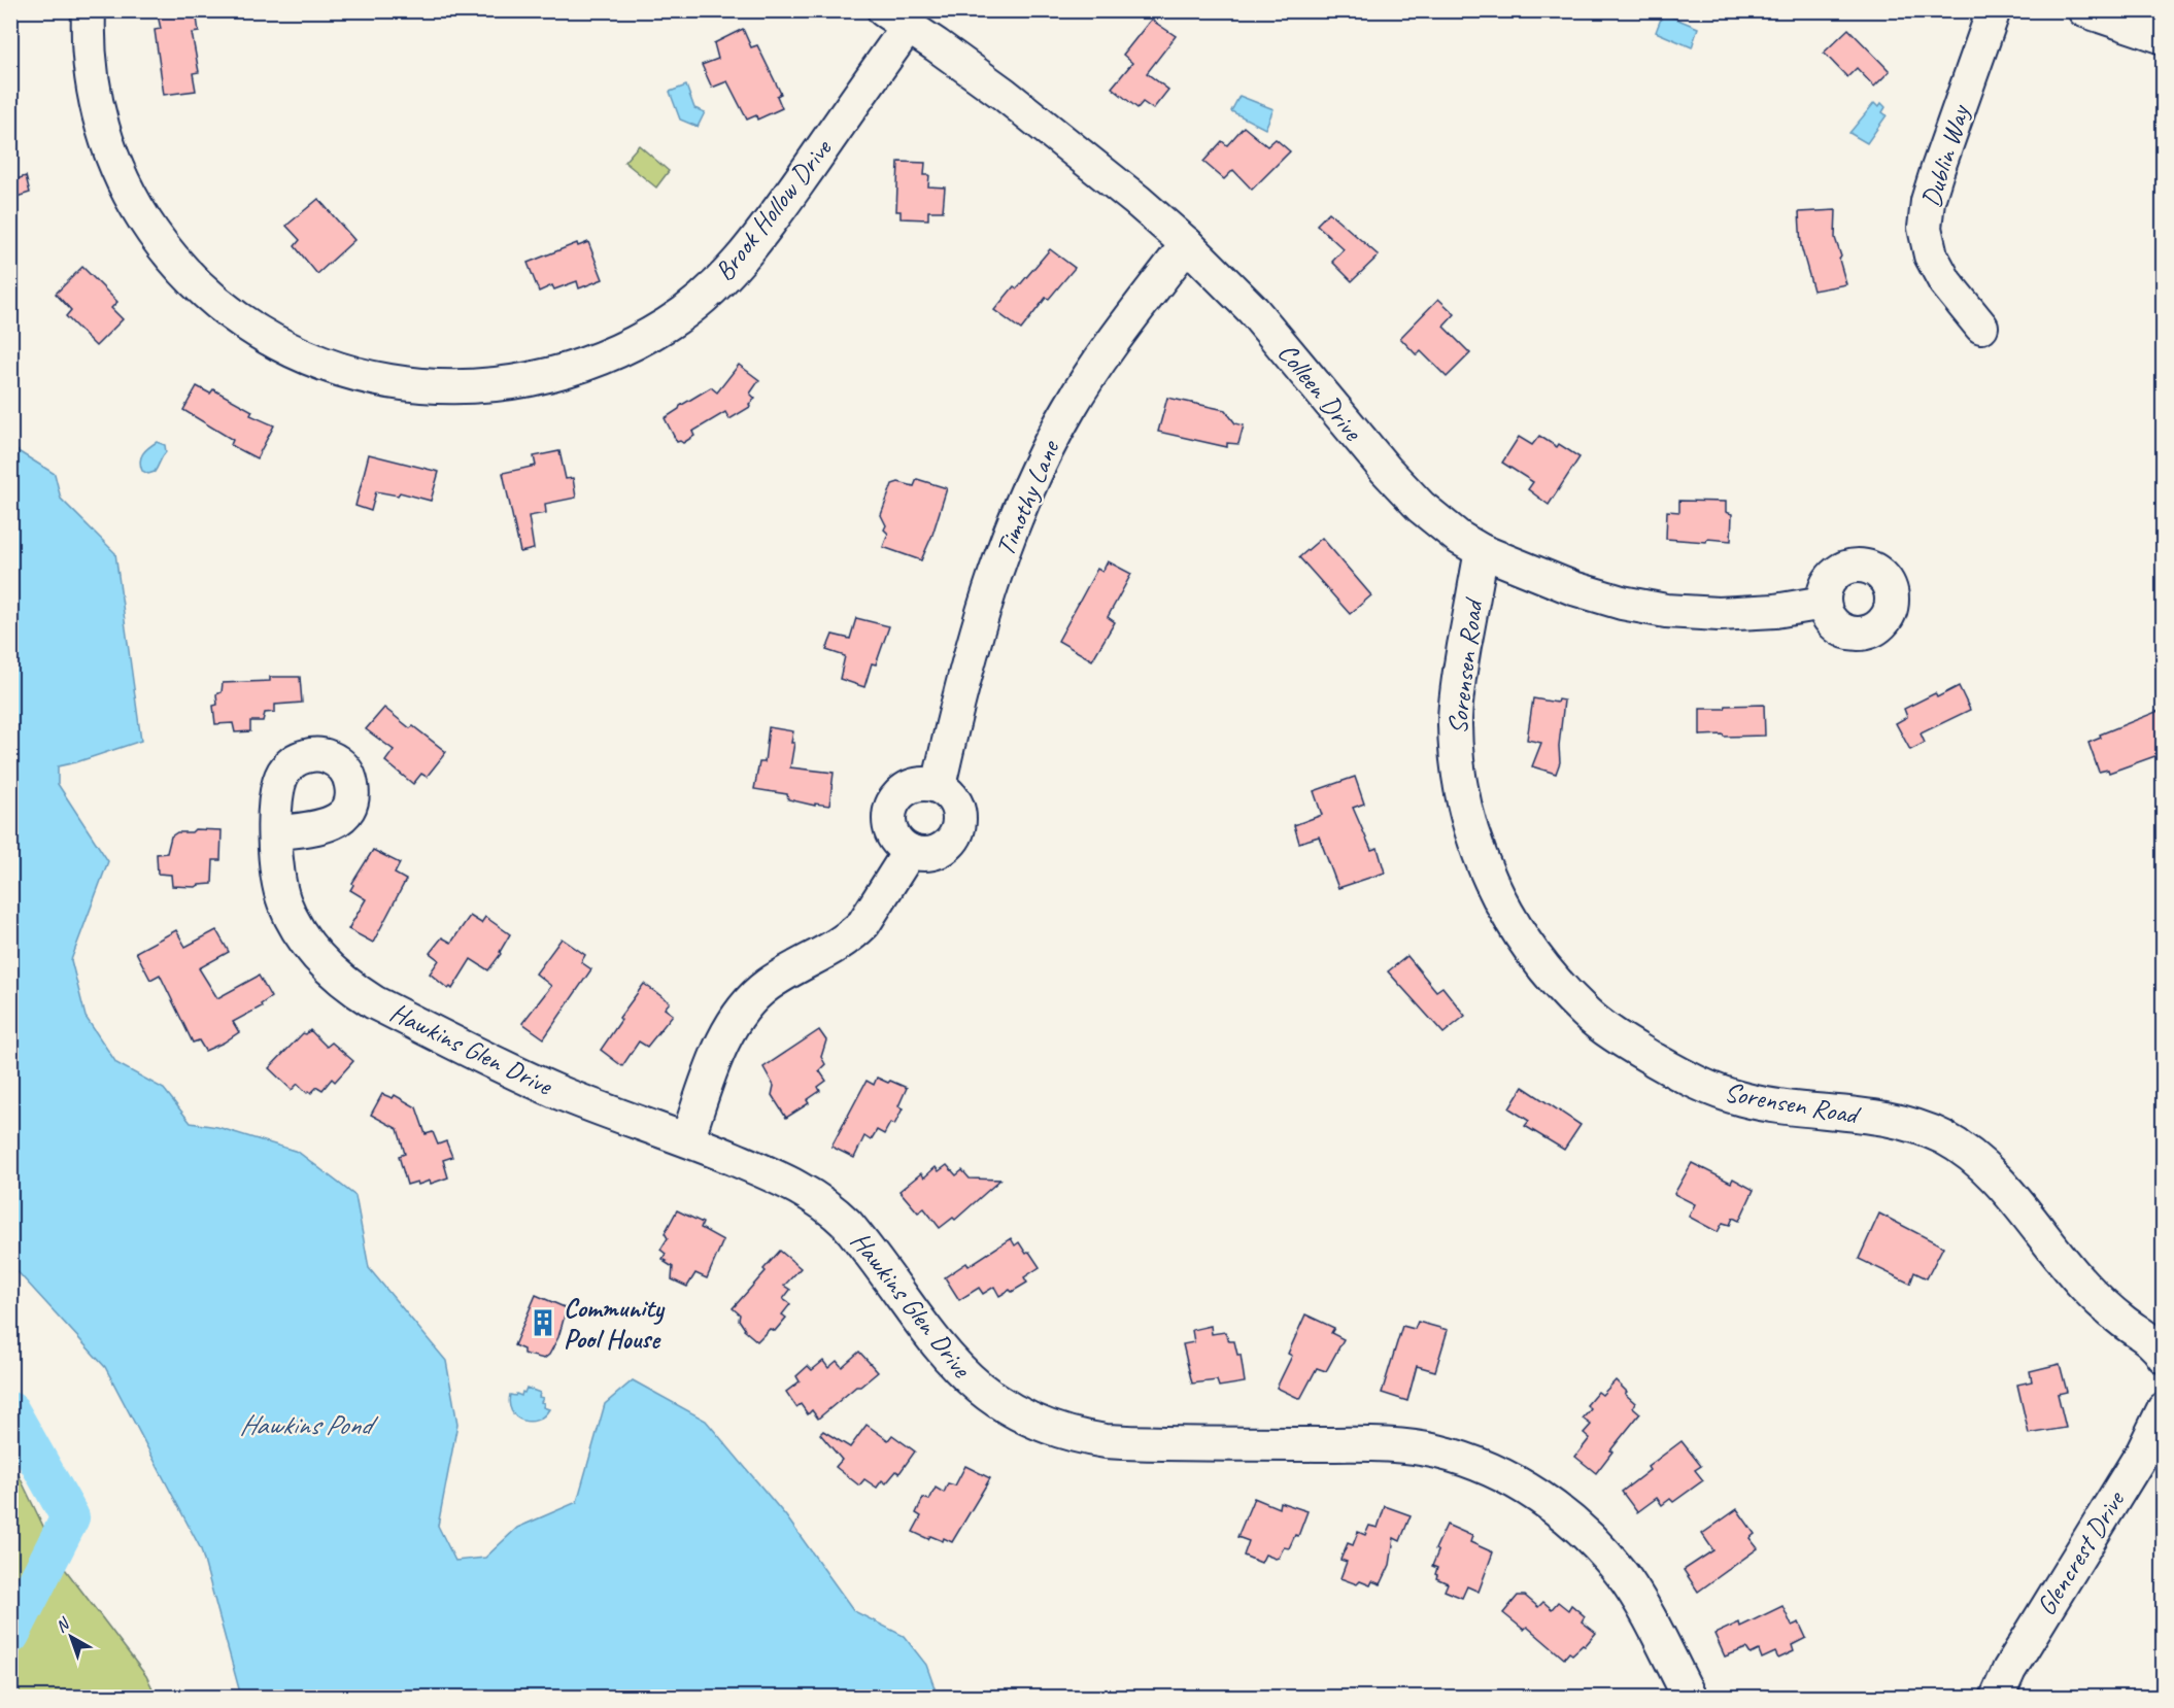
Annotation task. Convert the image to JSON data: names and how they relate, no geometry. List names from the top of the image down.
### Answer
{
  "streets": {
    "street": [
      "Dublin Way",
      "Brook Hollow Drive",
      "Colleen Drive",
      "Timothy Lane",
      "Sorensen Road",
      "Hawkins Glen Drive",
      "Glencrest Drive"
    ]
  },
  "crossings": [
    ["Brook Hollow Drive", "Colleen Drive"],
    ["Colleen Drive", "Timothy Lane"],
    ["Colleen Drive", "Sorensen Road"]
  ],
  "water": ["Hawkins Pond"],
  "places": {
    "building": ["Community Pool House"]
  },
  "north": "top left"
}
